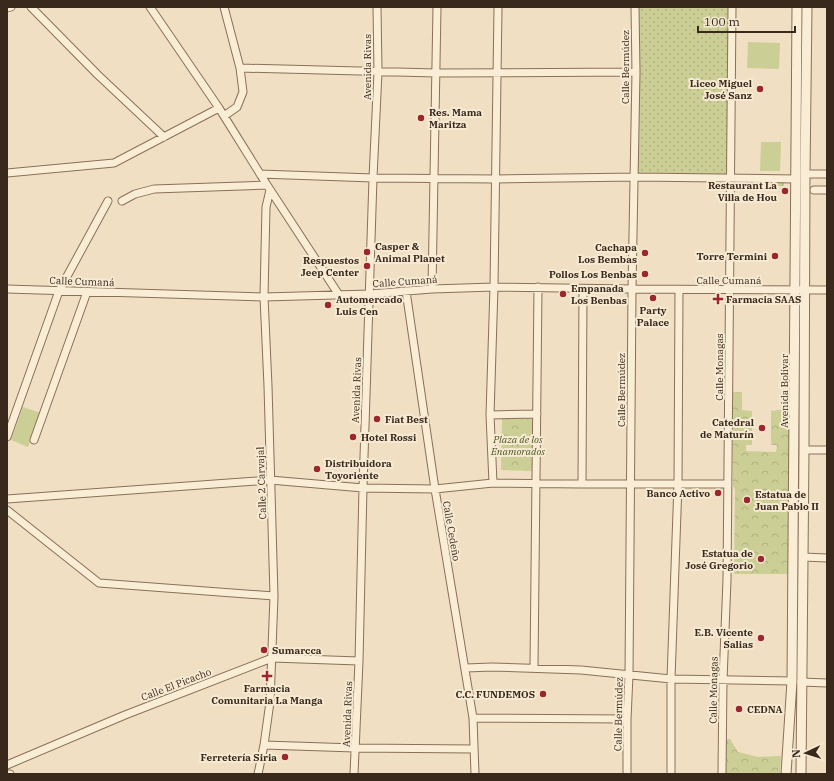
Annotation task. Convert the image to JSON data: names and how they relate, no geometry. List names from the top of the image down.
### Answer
{
  "streets": {
    "street": [
      "Avenida Rivas",
      "Calle Bermúdez",
      "Calle Cumaná",
      "Calle Monagas",
      "Avenida Bolívar",
      "Calle 2 Carvajal",
      "Calle Cedeño",
      "Calle El Picacho"
    ]
  },
  "crossings": [
    ["Avenida Rivas", "Calle Cumaná"],
    ["Avenida Rivas", "Calle El Picacho"],
    ["Calle Bermúdez", "Calle Cumaná"],
    ["Calle Cumaná", "Calle Monagas"],
    ["Calle Cumaná", "Avenida Bolívar"],
    ["Calle Cumaná", "Calle 2 Carvajal"],
    ["Calle Cumaná", "Calle Cedeño"],
    ["Calle 2 Carvajal", "Calle El Picacho"]
  ],
  "parks": ["Plaza de los Enamorados"],
  "places": {
    "other": [
      "Liceo Miguel José Sanz",
      "Res. Mama Maritza",
      "Restaurant La Villa de Hou",
      "Casper & Animal Planet",
      "Cachapa Los Bembas",
      "Torre Termini",
      "Respuestos Jeep Center",
      "Pollos Los Benbas",
      "Empanada Los Benbas",
      "Party Palace",
      "Automercado Luis Cen",
      "Fiat Best",
      "Catedral de Maturín",
      "Hotel Rossi",
      "Distribuidora Toyoriente",
      "Banco Activo",
      "Estatua de Juan Pablo II",
      "Estatua de José Gregorio",
      "E.B. Vicente Salias",
      "Sumarcca",
      "C.C. FUNDEMOS",
      "CEDNA",
      "Ferretería Siria"
    ],
    "health": ["Farmacia SAAS", "Farmacia Comunitaria La Manga"]
  },
  "scale_bar": "100 m",
  "north": "left"
}
